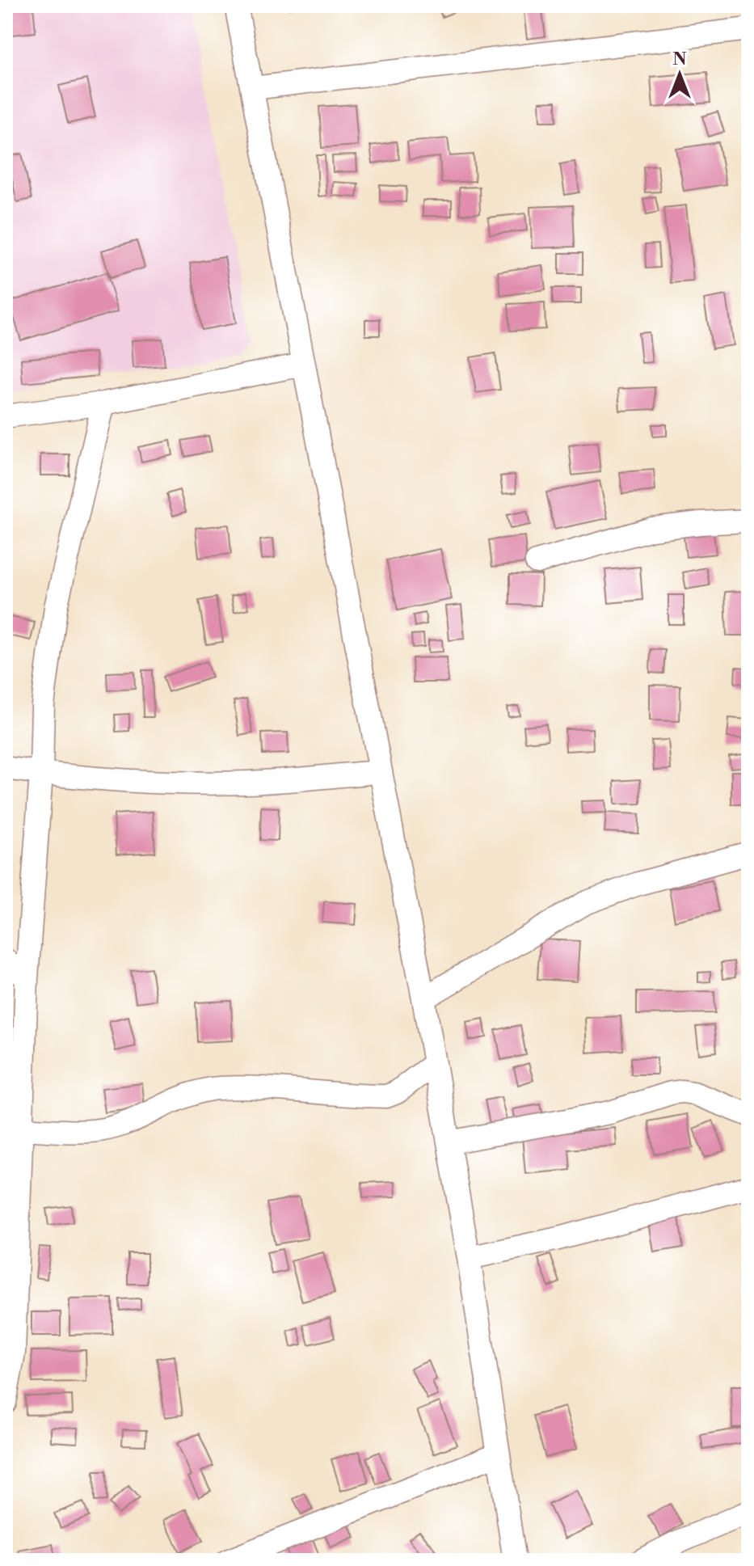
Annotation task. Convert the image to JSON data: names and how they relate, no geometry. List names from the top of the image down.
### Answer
{
  "north": "top"
}
